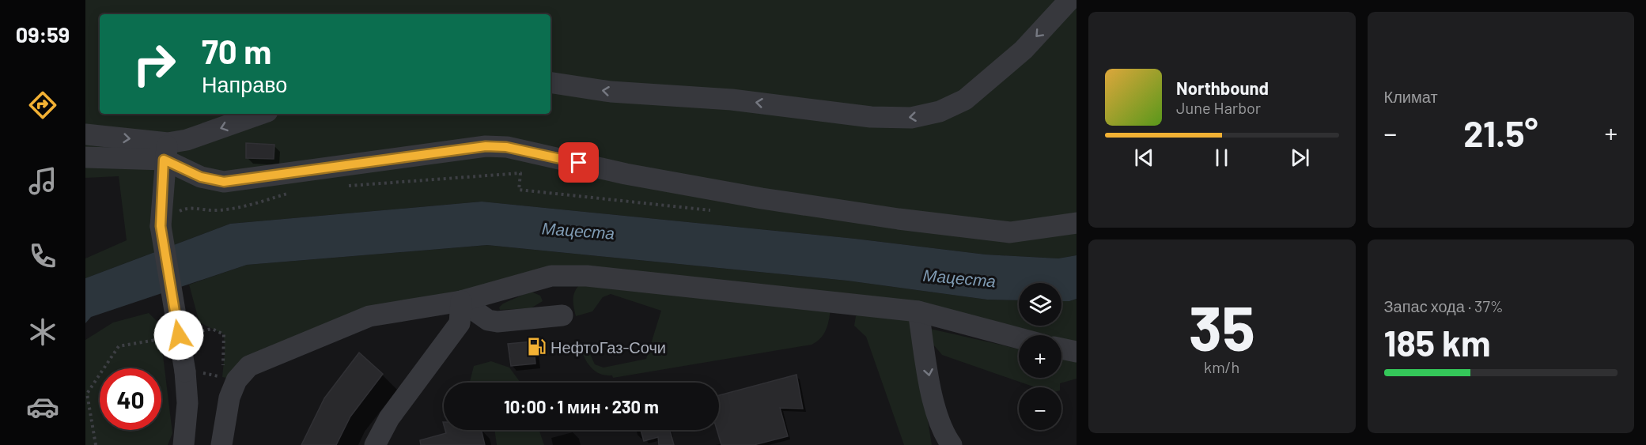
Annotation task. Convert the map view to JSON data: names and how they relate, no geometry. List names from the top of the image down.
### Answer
{
  "water": ["Мацеста"],
  "places": {
    "fuel station": ["НефтоГаз-Сочи"]
  },
  "page": {
    "tabs": "09:59",
    "tile": [
      "Климат",
      ["35", "km/h"],
      ["Запас хода · 37%", "185 km"]
    ],
    "turn": ["70 m", "Направо"],
    "song": ["Northbound", "June Harbor"],
    "heat": ["−", "21.5°", "+"],
    "map_buttons": ["+", "−"],
    "limit": "40",
    "trip": "10:00 · 1 мин · 230 m"
  }
}
